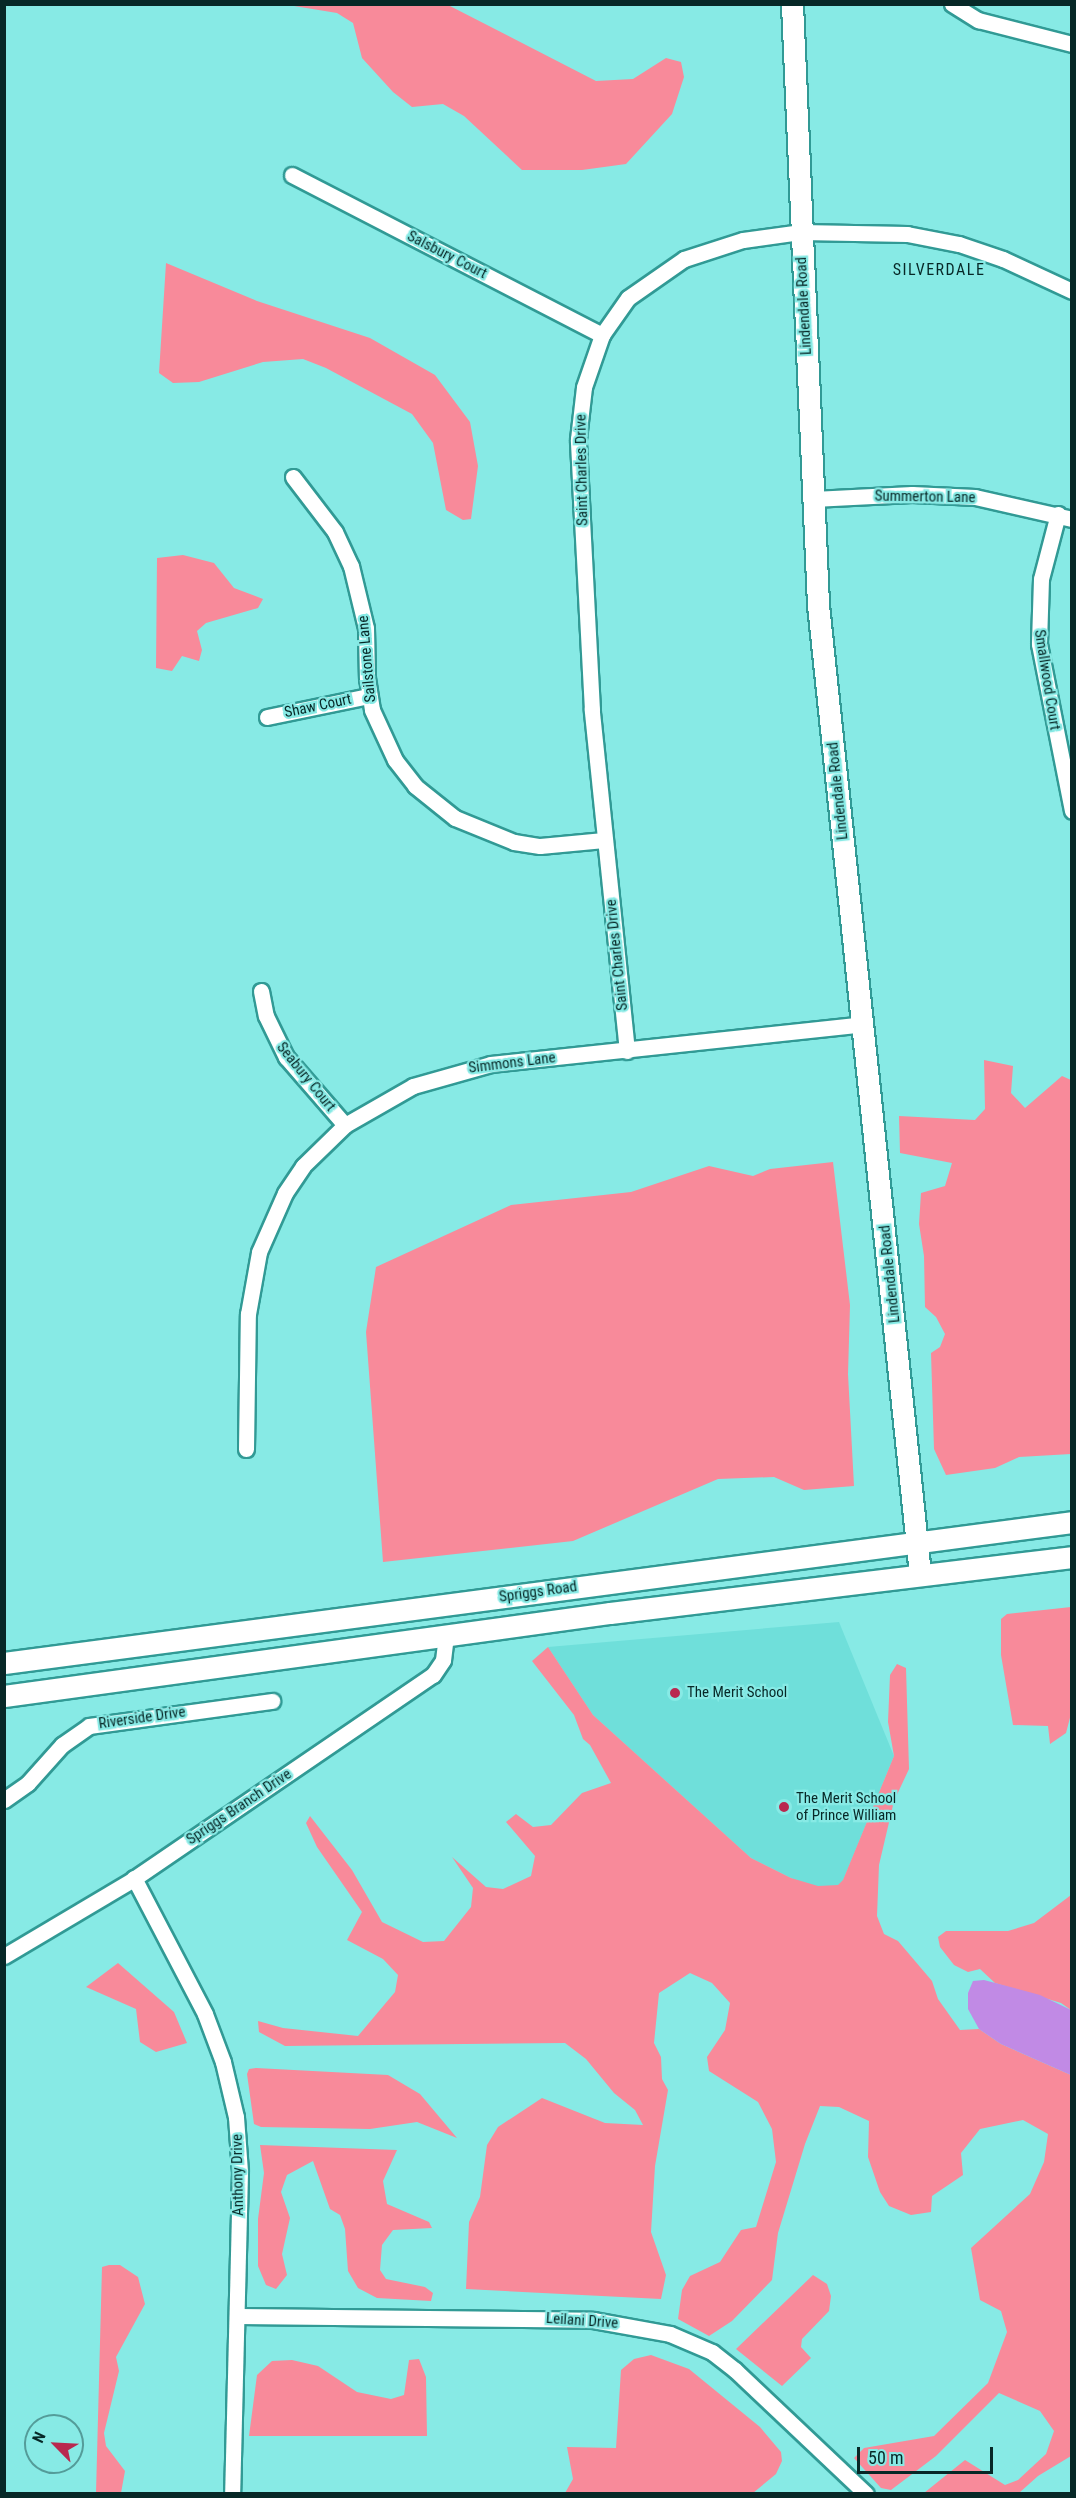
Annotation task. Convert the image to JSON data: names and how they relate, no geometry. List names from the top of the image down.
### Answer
{
  "streets": {
    "main road": ["Lindendale Road", "Spriggs Road"],
    "street": [
      "Salsbury Court",
      "Saint Charles Drive",
      "Summerton Lane",
      "Sailstone Lane",
      "Smallwood Court",
      "Shaw Court",
      "Simmons Lane",
      "Seabury Court",
      "Riverside Drive",
      "Spriggs Branch Drive",
      "Anthony Drive",
      "Leilani Drive"
    ]
  },
  "crossings": [
    ["Salsbury Court", "Saint Charles Drive"],
    ["Lindendale Road", "Saint Charles Drive"],
    ["Lindendale Road", "Summerton Lane"],
    ["Lindendale Road", "Simmons Lane"],
    ["Lindendale Road", "Spriggs Road"],
    ["Saint Charles Drive", "Sailstone Lane"],
    ["Saint Charles Drive", "Simmons Lane"],
    ["Summerton Lane", "Smallwood Court"],
    ["Sailstone Lane", "Shaw Court"],
    ["Simmons Lane", "Seabury Court"],
    ["Spriggs Road", "Spriggs Branch Drive"],
    ["Spriggs Branch Drive", "Anthony Drive"],
    ["Anthony Drive", "Leilani Drive"]
  ],
  "districts": ["SILVERDALE"],
  "places": ["The Merit School", "The Merit School of Prince William"],
  "scale_bar": "50 m",
  "north": "top left"
}
